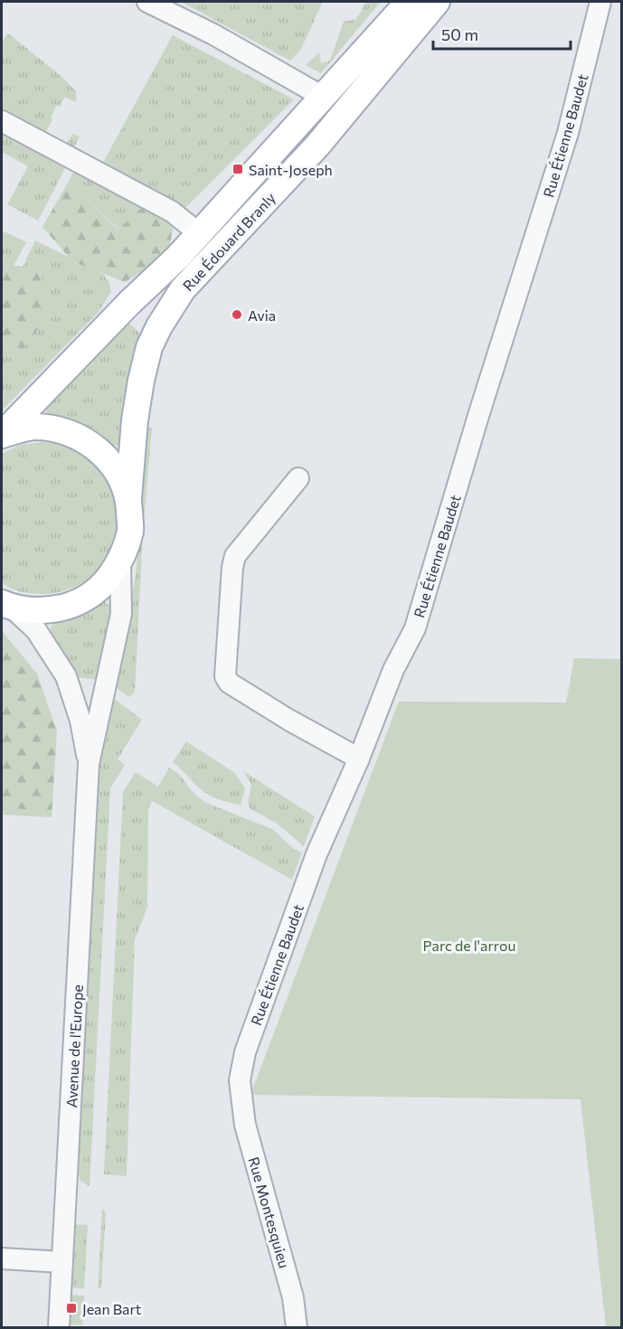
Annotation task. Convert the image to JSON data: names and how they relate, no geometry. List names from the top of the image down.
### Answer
{
  "streets": {
    "main road": ["Rue Édouard Branly"],
    "street": ["Rue Étienne Baudet", "Avenue de l'Europe", "Rue Montesquieu"]
  },
  "crossings": [
    ["Rue Étienne Baudet", "Rue Montesquieu"]
  ],
  "parks": ["Parc de l'arrou"],
  "places": {
    "transit": ["Saint-Joseph", "Jean Bart"],
    "other": ["Avia"]
  },
  "scale_bar": "50 m"
}
